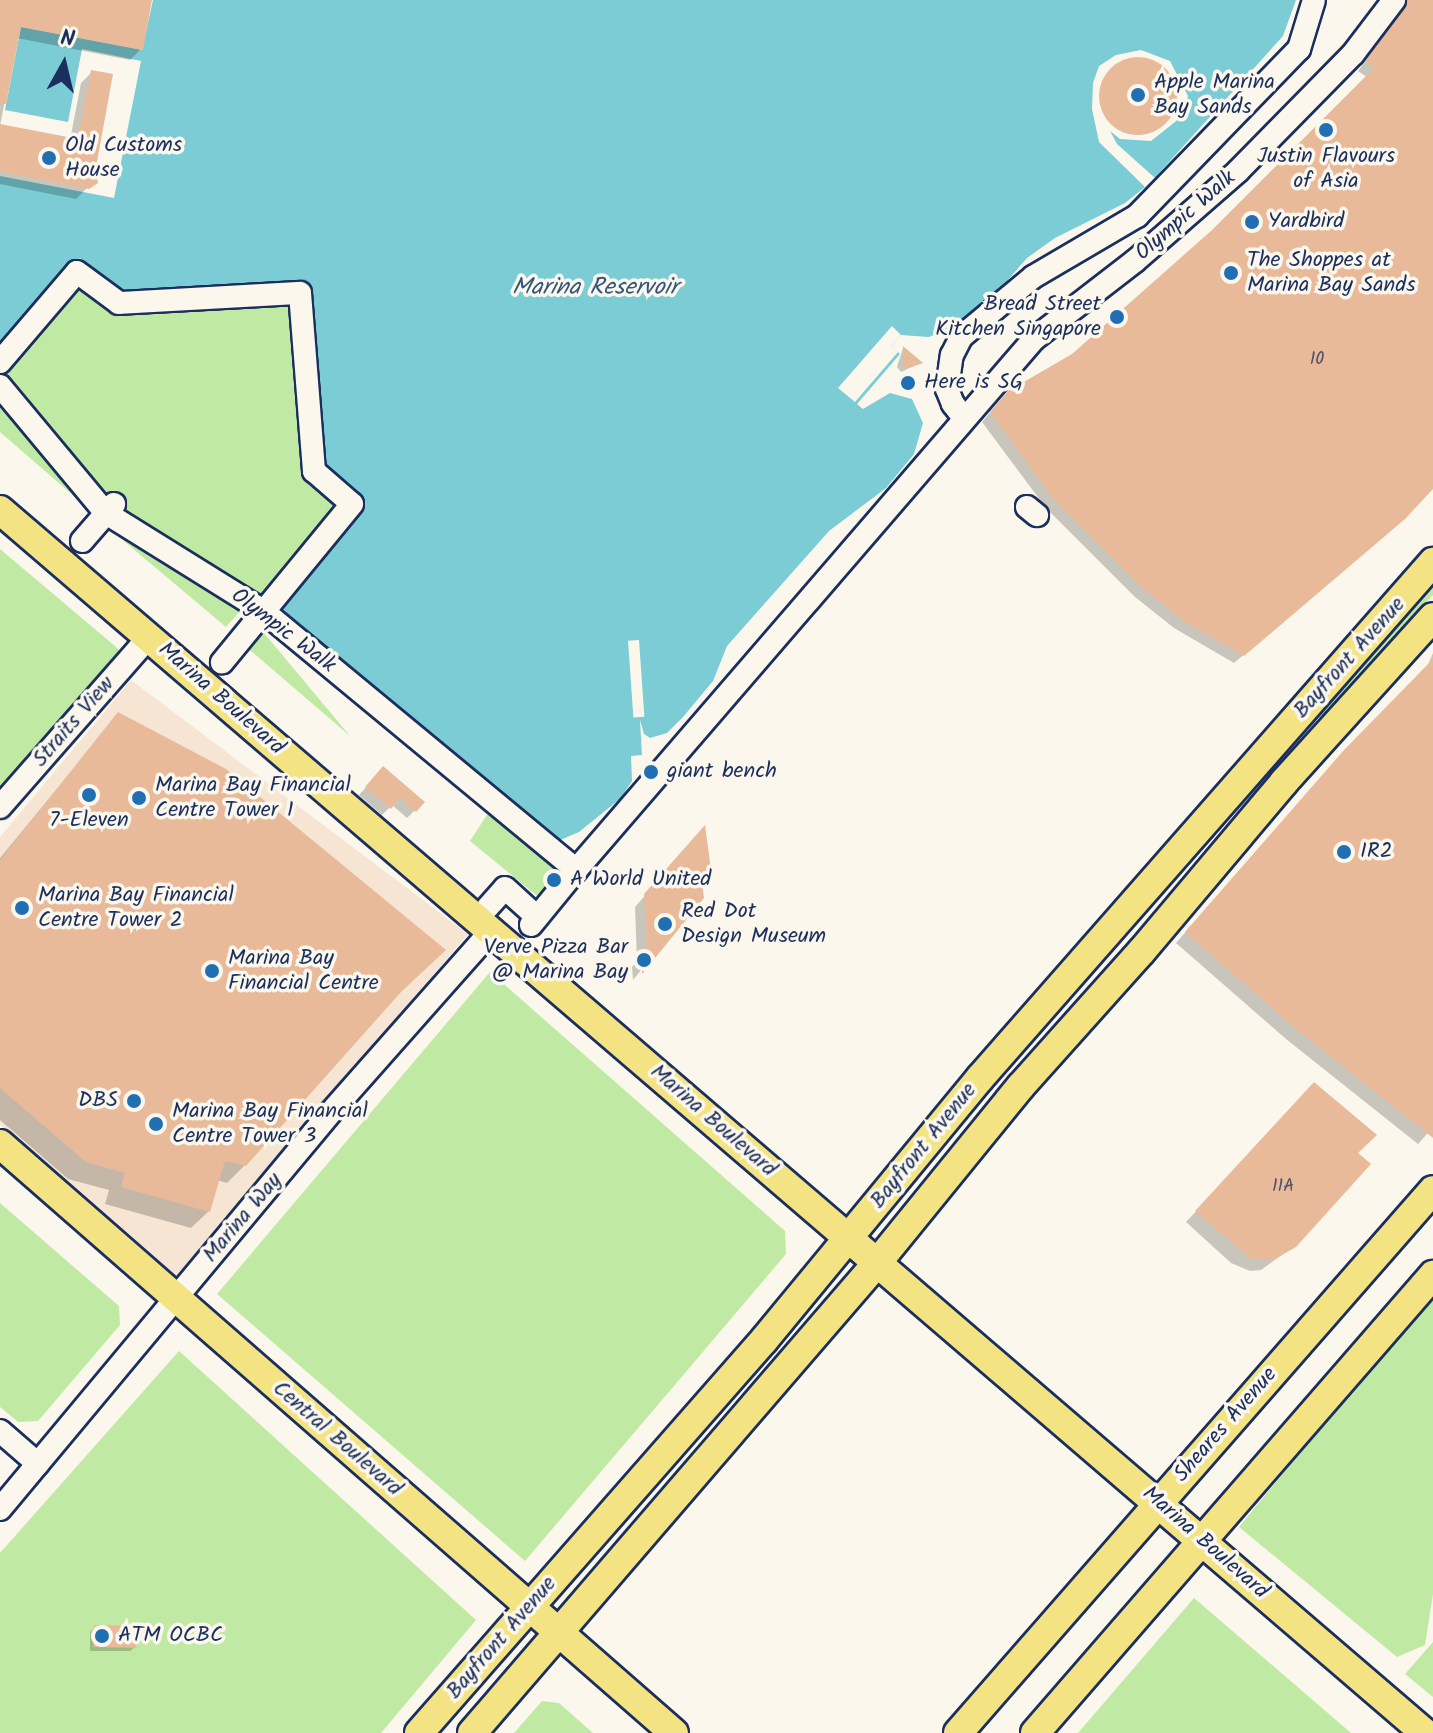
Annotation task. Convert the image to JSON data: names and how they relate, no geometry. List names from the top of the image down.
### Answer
{
  "streets": {
    "main road": [
      "Bayfront Avenue",
      "Marina Boulevard",
      "Sheares Avenue",
      "Central Boulevard"
    ],
    "street": ["Olympic Walk", "Straits View", "Marina Way"]
  },
  "crossings": [
    ["Olympic Walk", "Marina Boulevard"],
    ["Olympic Walk", "Marina Way"],
    ["Bayfront Avenue", "Marina Boulevard"],
    ["Bayfront Avenue", "Central Boulevard"],
    ["Marina Boulevard", "Straits View"],
    ["Marina Boulevard", "Marina Way"],
    ["Marina Boulevard", "Sheares Avenue"],
    ["Marina Way", "Central Boulevard"]
  ],
  "water": ["Marina Reservoir"],
  "places": [
    "Apple Marina Bay Sands",
    "Justin Flavours of Asia",
    "Old Customs House",
    "Yardbird",
    "The Shoppes at Marina Bay Sands",
    "Bread Street Kitchen Singapore",
    "Here is SG",
    "giant bench",
    "7-Eleven",
    "Marina Bay Financial Centre Tower 1",
    "IR2",
    "A World United",
    "Marina Bay Financial Centre Tower 2",
    "Red Dot Design Museum",
    "Verve Pizza Bar @ Marina Bay",
    "Marina Bay Financial Centre",
    "DBS",
    "Marina Bay Financial Centre Tower 3",
    "ATM OCBC"
  ],
  "house_numbers": ["10", "11A"],
  "north": "top"
}
